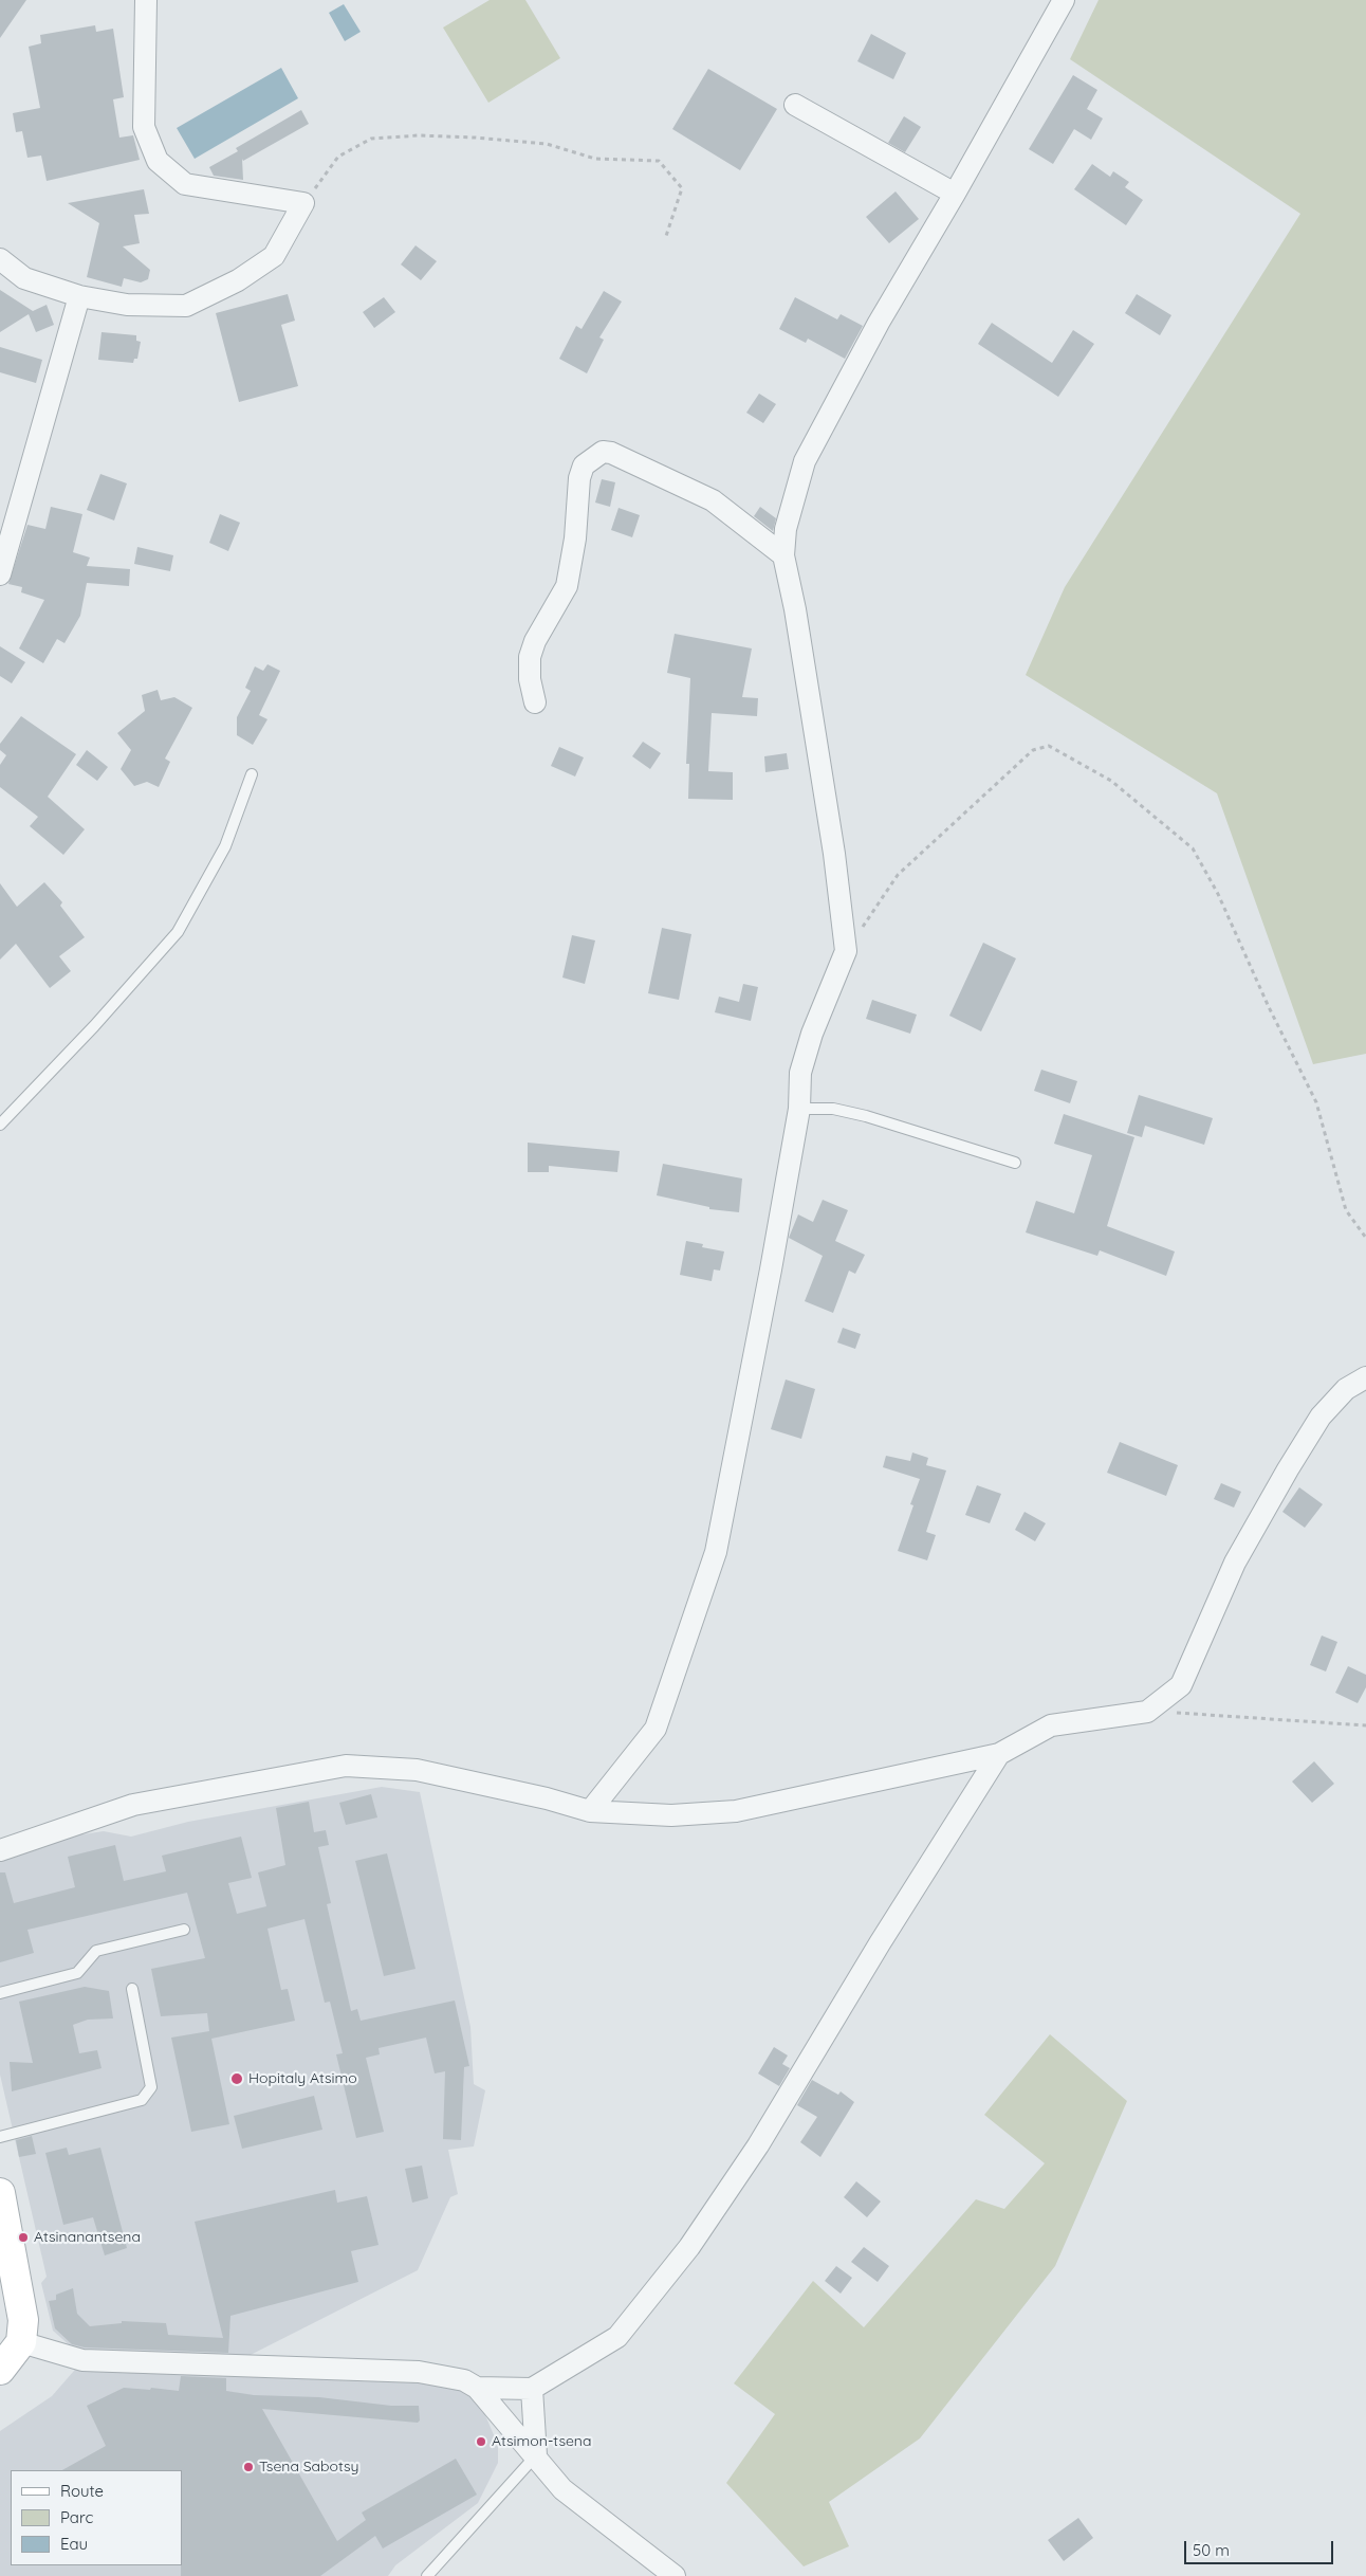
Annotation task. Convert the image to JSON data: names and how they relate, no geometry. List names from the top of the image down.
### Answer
{
  "places": [
    "Hopitaly Atsimo",
    "Atsinanantsena",
    "Atsimon-tsena",
    "Tsena Sabotsy"
  ],
  "legend": ["Route", "Parc", "Eau"],
  "scale_bar": "50 m"
}
